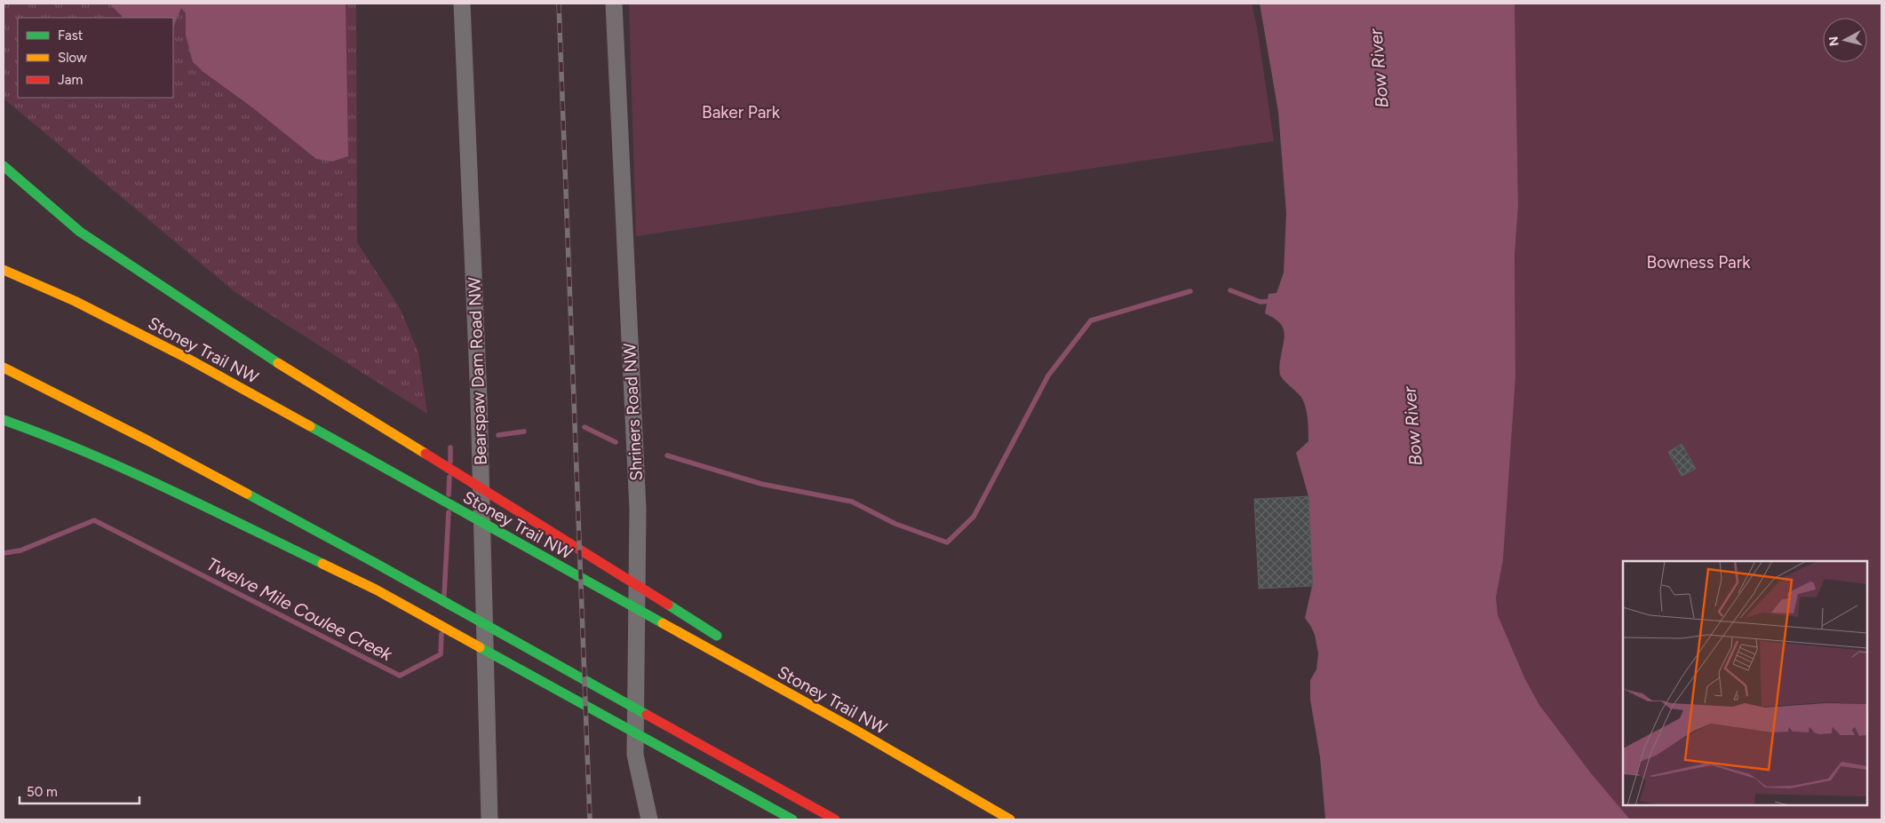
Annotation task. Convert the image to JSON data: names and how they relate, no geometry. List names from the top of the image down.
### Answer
{
  "streets": {
    "highway": ["Stoney Trail NW"],
    "street": ["Bearspaw Dam Road NW", "Shriners Road NW"]
  },
  "water": ["Bow River", "Twelve Mile Coulee Creek"],
  "parks": ["Baker Park", "Bowness Park"],
  "legend": ["Fast", "Slow", "Jam"],
  "scale_bar": "50 m",
  "north": "left"
}
